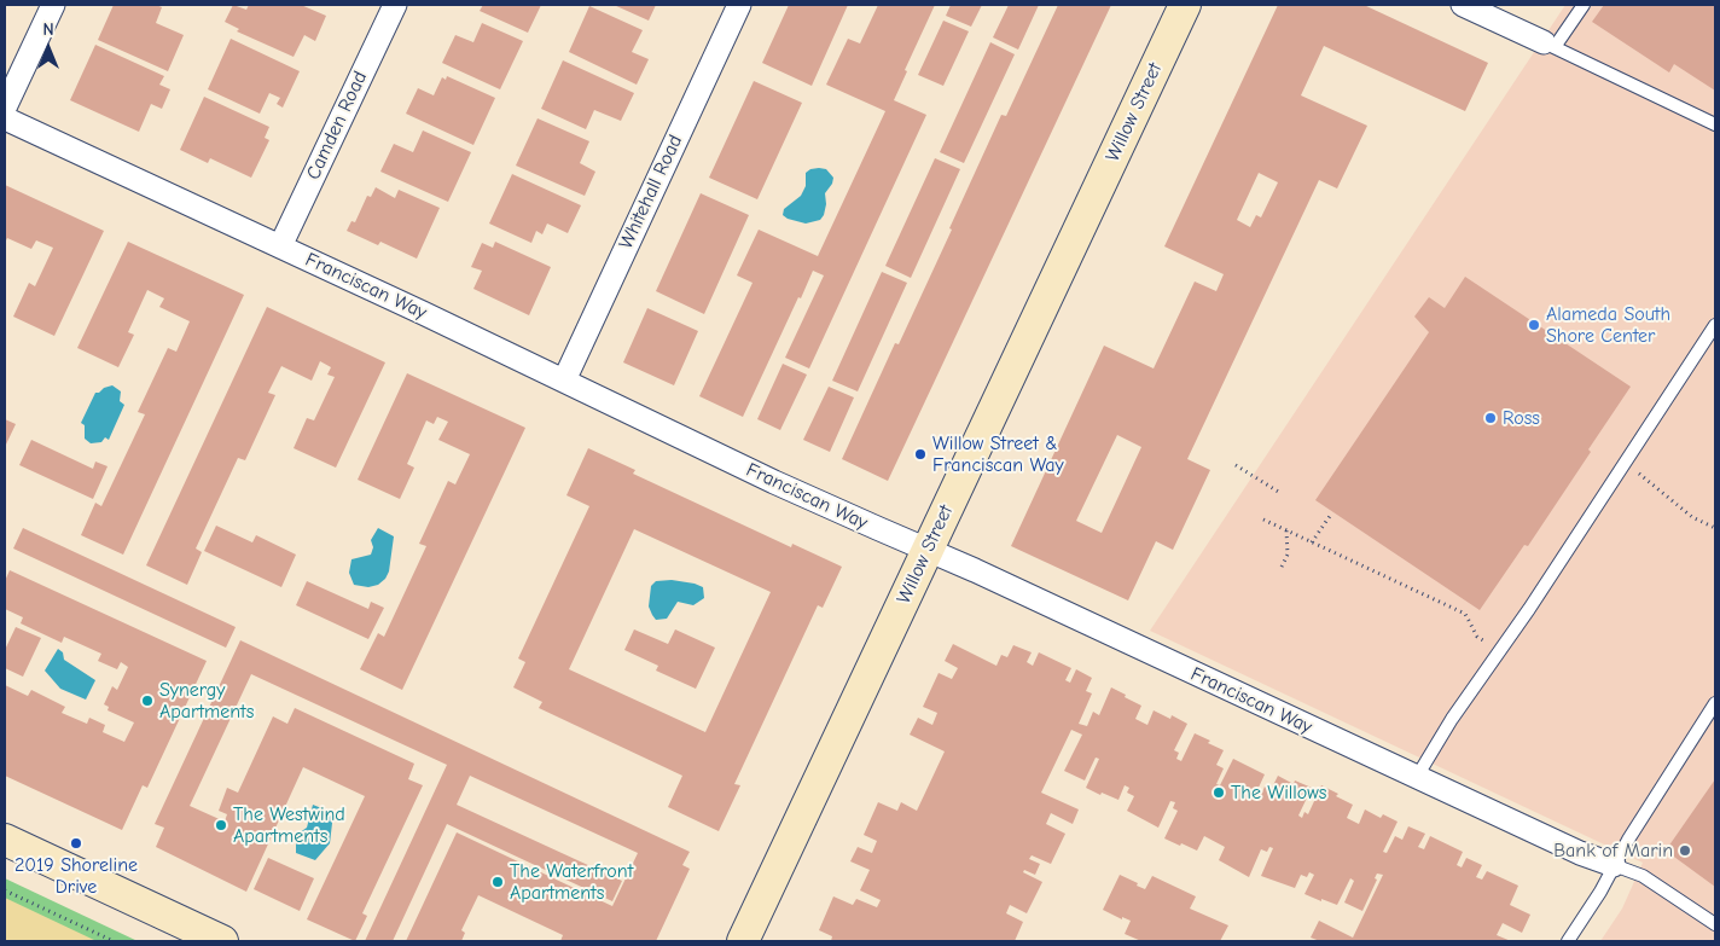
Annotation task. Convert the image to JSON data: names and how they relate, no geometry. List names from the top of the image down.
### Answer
{
  "streets": {
    "street": [
      "Willow Street",
      "Camden Road",
      "Whitehall Road",
      "Franciscan Way"
    ]
  },
  "crossings": [
    ["Willow Street", "Franciscan Way"],
    ["Camden Road", "Franciscan Way"],
    ["Whitehall Road", "Franciscan Way"]
  ],
  "places": [
    "Alameda South Shore Center",
    "Ross",
    "Willow Street & Franciscan Way",
    "Synergy Apartments",
    "The Willows",
    "The Westwind Apartments",
    "2019 Shoreline Drive",
    "Bank of Marin",
    "The Waterfront Apartments"
  ],
  "north": "top"
}
